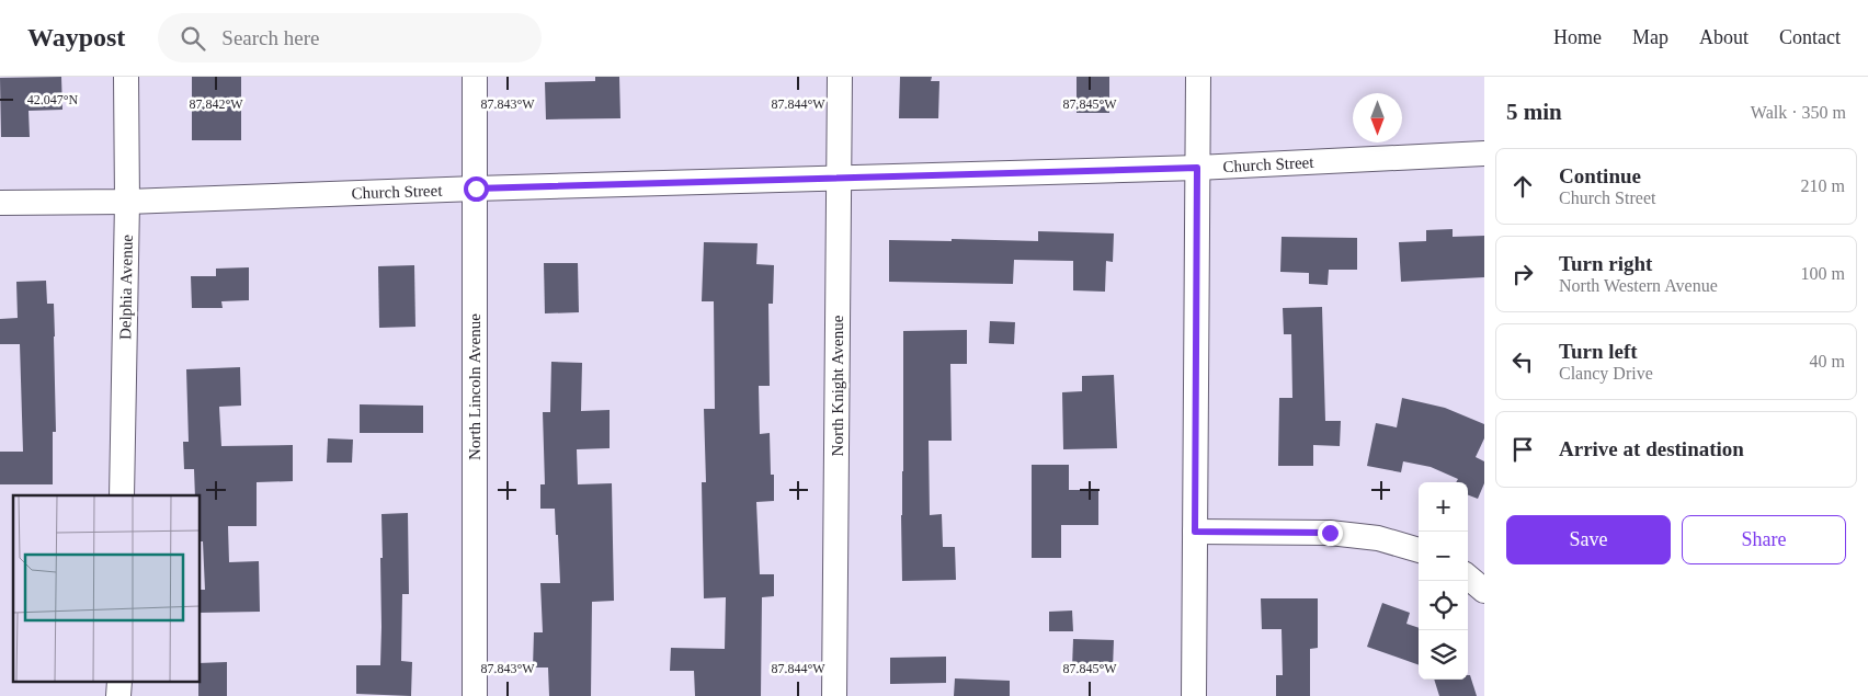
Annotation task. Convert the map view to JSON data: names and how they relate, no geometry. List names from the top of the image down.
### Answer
{
  "streets": {
    "street": [
      "Church Street",
      "Delphia Avenue",
      "North Knight Avenue",
      "North Lincoln Avenue"
    ]
  },
  "crossings": [
    ["Church Street", "Delphia Avenue"],
    ["Church Street", "North Knight Avenue"],
    ["Church Street", "North Lincoln Avenue"]
  ],
  "north": "bottom",
  "page": {
    "header": "Waypost",
    "search": "Search here",
    "nav": [
      "Home",
      "Map",
      "About",
      "Contact"
    ],
    "heading": ["5 min", "Walk · 350 m"],
    "list": [
      ["Continue", "Church Street", "210 m"],
      ["Turn right", "North Western Avenue", "100 m"],
      ["Turn left", "Clancy Drive", "40 m"],
      "Arrive at destination"
    ],
    "map_buttons": ["+", "−"],
    "buttons": ["Save", "Share"]
  },
  "coordinates": [
    "42.047°N",
    "87.842°W",
    "87.843°W",
    "87.844°W",
    "87.845°W"
  ]
}
